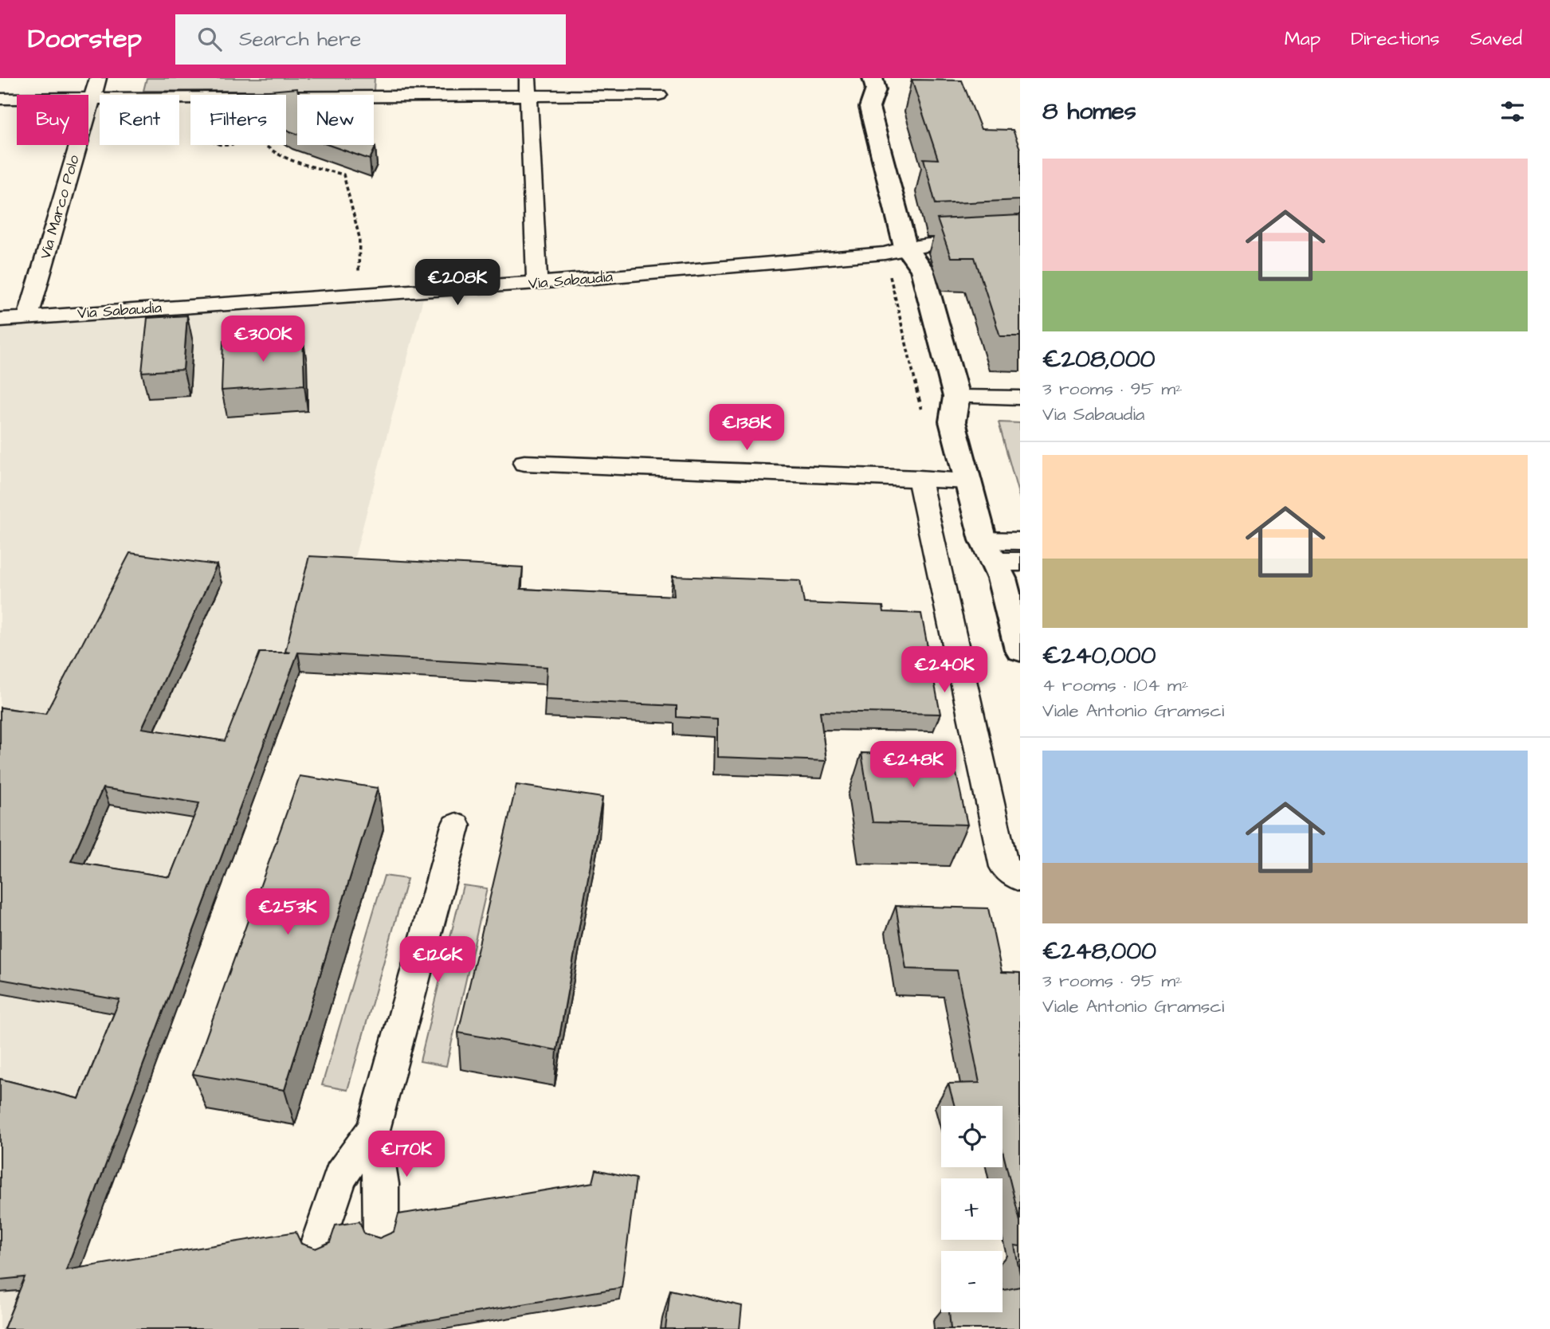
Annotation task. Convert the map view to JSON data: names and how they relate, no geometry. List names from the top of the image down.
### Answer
{
  "streets": {
    "street": ["Via Marco Polo", "Via Sabaudia"]
  },
  "crossings": [
    ["Via Marco Polo", "Via Sabaudia"]
  ],
  "page": {
    "header": "Doorstep",
    "search": "Search here",
    "nav": ["Map", "Directions", "Saved"],
    "heading": "8 homes",
    "chip": [
      "Buy",
      "Rent",
      "Filters",
      "New"
    ],
    "list": [
      {
        "name": "€208,000",
        "note": "3 rooms · 95 m² · Via Sabaudia"
      },
      {
        "name": "€240,000",
        "note": "4 rooms · 104 m² · Viale Antonio Gramsci"
      },
      {
        "name": "€248,000",
        "note": "3 rooms · 95 m² · Viale Antonio Gramsci"
      }
    ],
    "price": [
      "€208K",
      "€300K",
      "€138K",
      "€240K",
      "€248K",
      "€253K",
      "€126K",
      "€170K"
    ],
    "map_buttons": ["+", "−"]
  }
}
